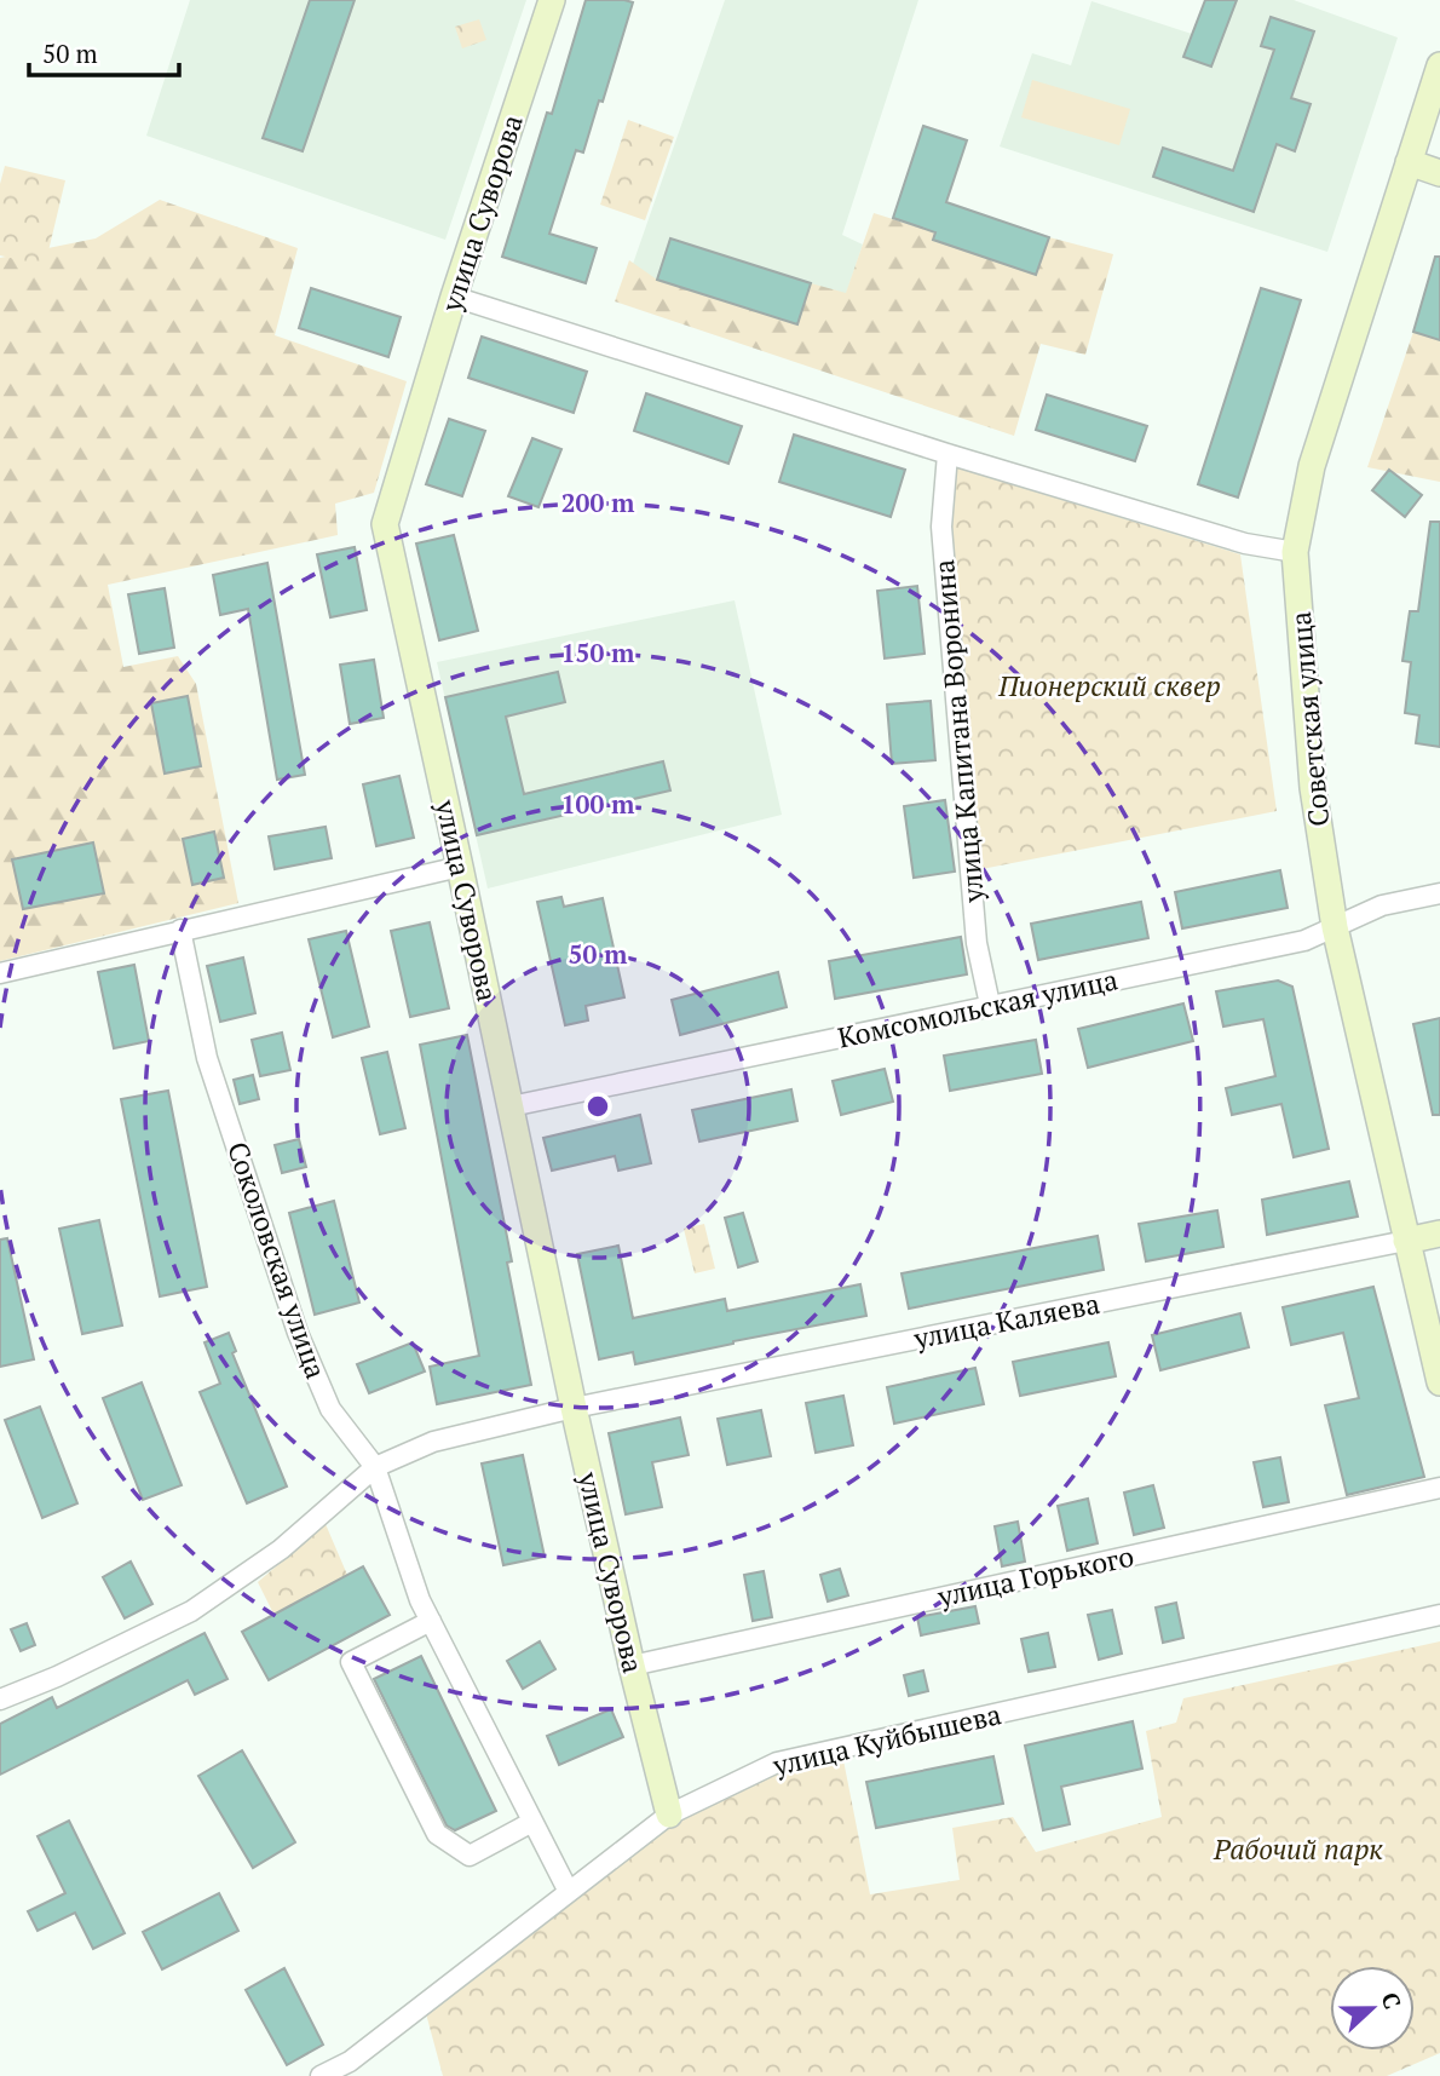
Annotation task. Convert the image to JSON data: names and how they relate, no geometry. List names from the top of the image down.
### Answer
{
  "streets": {
    "street": [
      "улица Суворова",
      "Советская улица",
      "улица Капитана Воронина",
      "Комсомольская улица",
      "Соколовская улица",
      "улица Каляева",
      "улица Горького",
      "улица Куйбышева"
    ]
  },
  "crossings": [
    ["улица Суворова", "Комсомольская улица"],
    ["улица Суворова", "улица Каляева"],
    ["улица Суворова", "улица Горького"],
    ["улица Суворова", "улица Куйбышева"],
    ["Советская улица", "Комсомольская улица"],
    ["Советская улица", "улица Каляева"],
    ["улица Капитана Воронина", "Комсомольская улица"],
    ["Соколовская улица", "улица Каляева"],
    ["Соколовская улица", "улица Куйбышева"]
  ],
  "parks": ["Пионерский сквер", "Рабочий парк"],
  "scale_bar": "50 m",
  "north": "right",
  "rings": [
    "200 m",
    "150 m",
    "100 m",
    "50 m"
  ]
}
